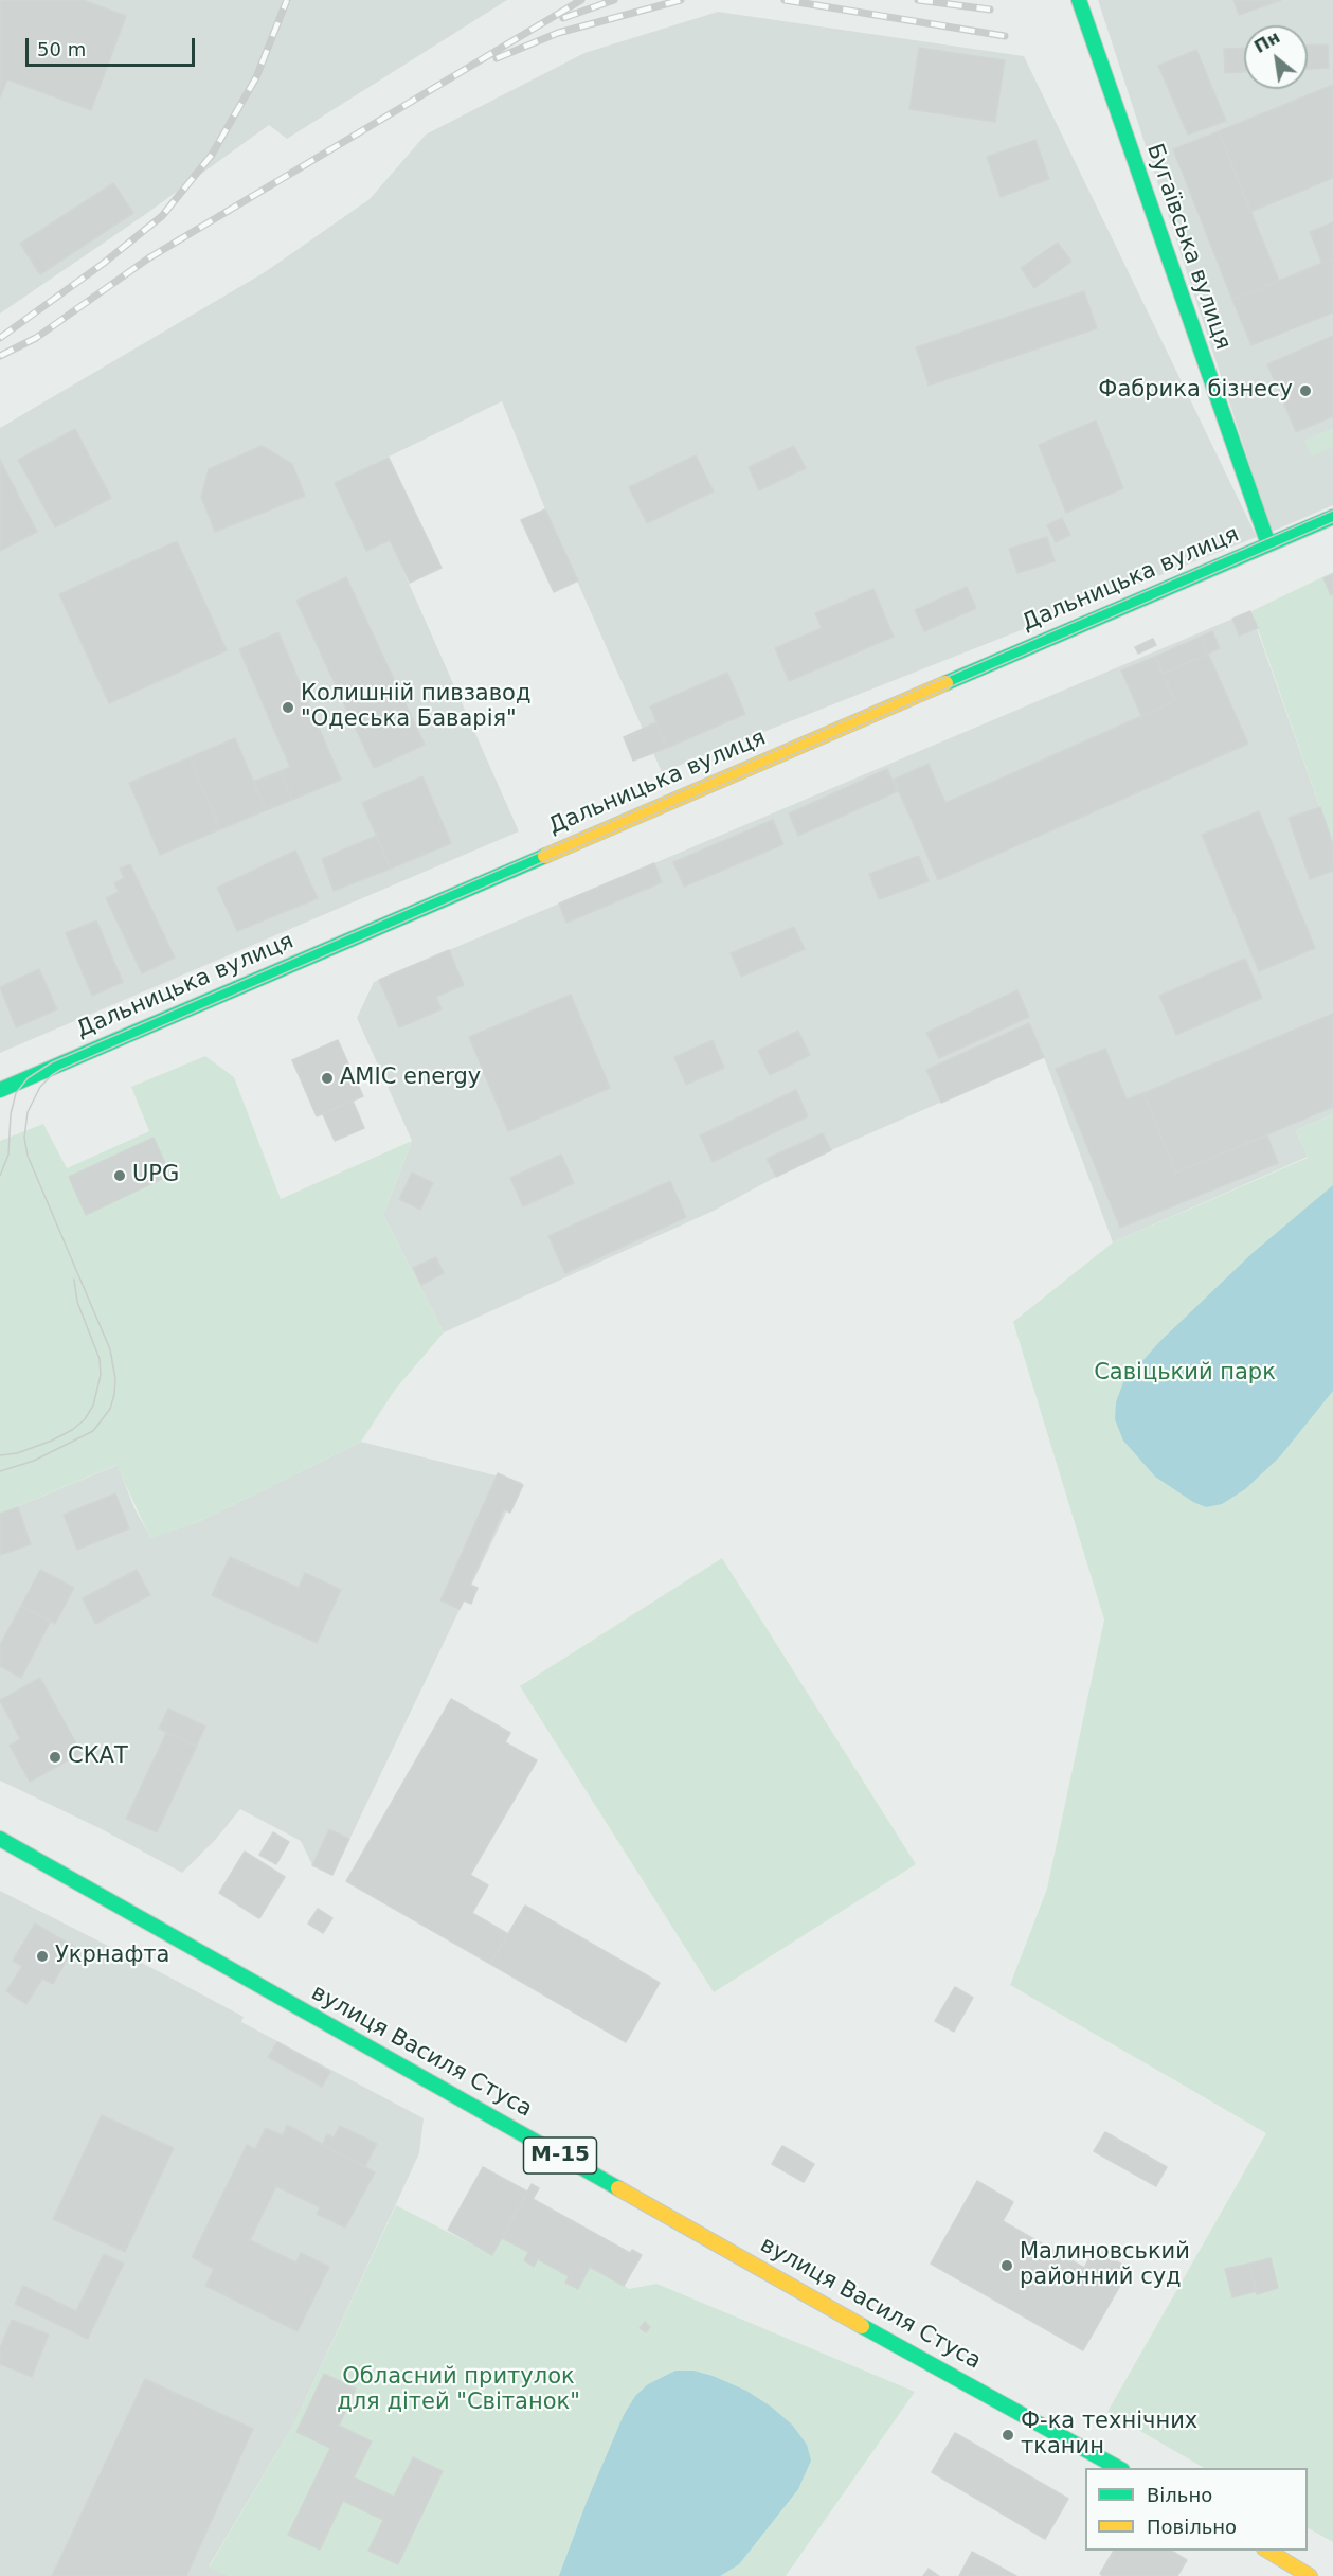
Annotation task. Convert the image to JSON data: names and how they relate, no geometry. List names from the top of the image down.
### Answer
{
  "streets": {
    "main road": [
      "Бугаївська вулиця",
      "Дальницька вулиця",
      "вулиця Василя Стуса",
      "М-15"
    ]
  },
  "crossings": [
    ["Бугаївська вулиця", "Дальницька вулиця"]
  ],
  "parks": ["Савіцький парк", "Обласний притулок для дітей \"Світанок\""],
  "places": [
    "Фабрика бізнесу",
    "Колишній пивзавод \"Одеська Баварія\"",
    "AMIC energy",
    "UPG",
    "СКАТ",
    "Укрнафта",
    "Малиновський районний суд",
    "Ф-ка технічних тканин"
  ],
  "legend": ["Вільно", "Повільно"],
  "scale_bar": "50 m",
  "north": "top left"
}
